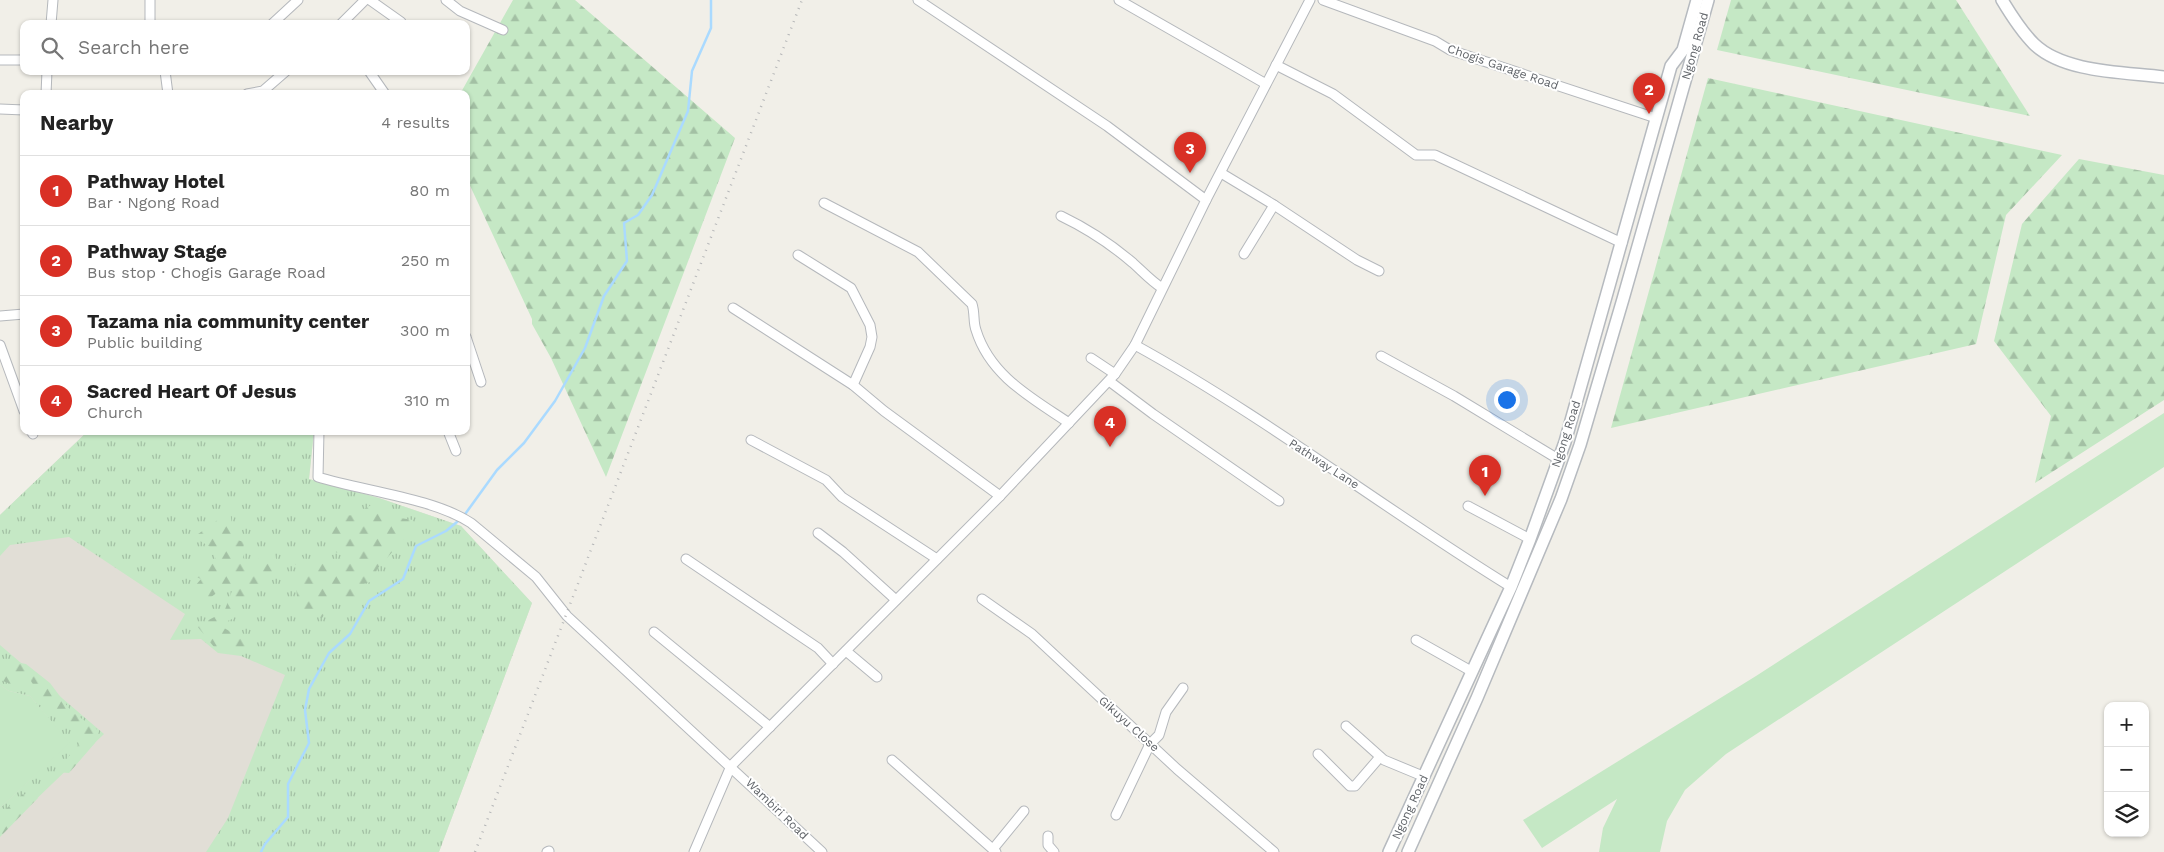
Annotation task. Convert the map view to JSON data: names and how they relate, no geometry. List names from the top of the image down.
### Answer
{
  "streets": {
    "main road": ["Ngong Road"],
    "street": [
      "Chogis Garage Road",
      "Pathway Lane",
      "Gikuyu Close",
      "Wambiri Road"
    ]
  },
  "crossings": [
    ["Ngong Road", "Chogis Garage Road"],
    ["Ngong Road", "Pathway Lane"]
  ],
  "page": {
    "search": "Search here",
    "pins": [
      "2",
      "3",
      "4",
      "1"
    ],
    "heading": ["Nearby", "4 results"],
    "list": [
      {
        "mark": "1",
        "name": "Pathway Hotel",
        "note": "Bar · Ngong Road",
        "value": "80 m"
      },
      {
        "mark": "2",
        "name": "Pathway Stage",
        "note": "Bus stop · Chogis Garage Road",
        "value": "250 m"
      },
      {
        "mark": "3",
        "name": "Tazama nia community center",
        "note": "Public building",
        "value": "300 m"
      },
      {
        "mark": "4",
        "name": "Sacred Heart Of Jesus",
        "note": "Church",
        "value": "310 m"
      }
    ],
    "map_buttons": ["+", "−"]
  }
}
